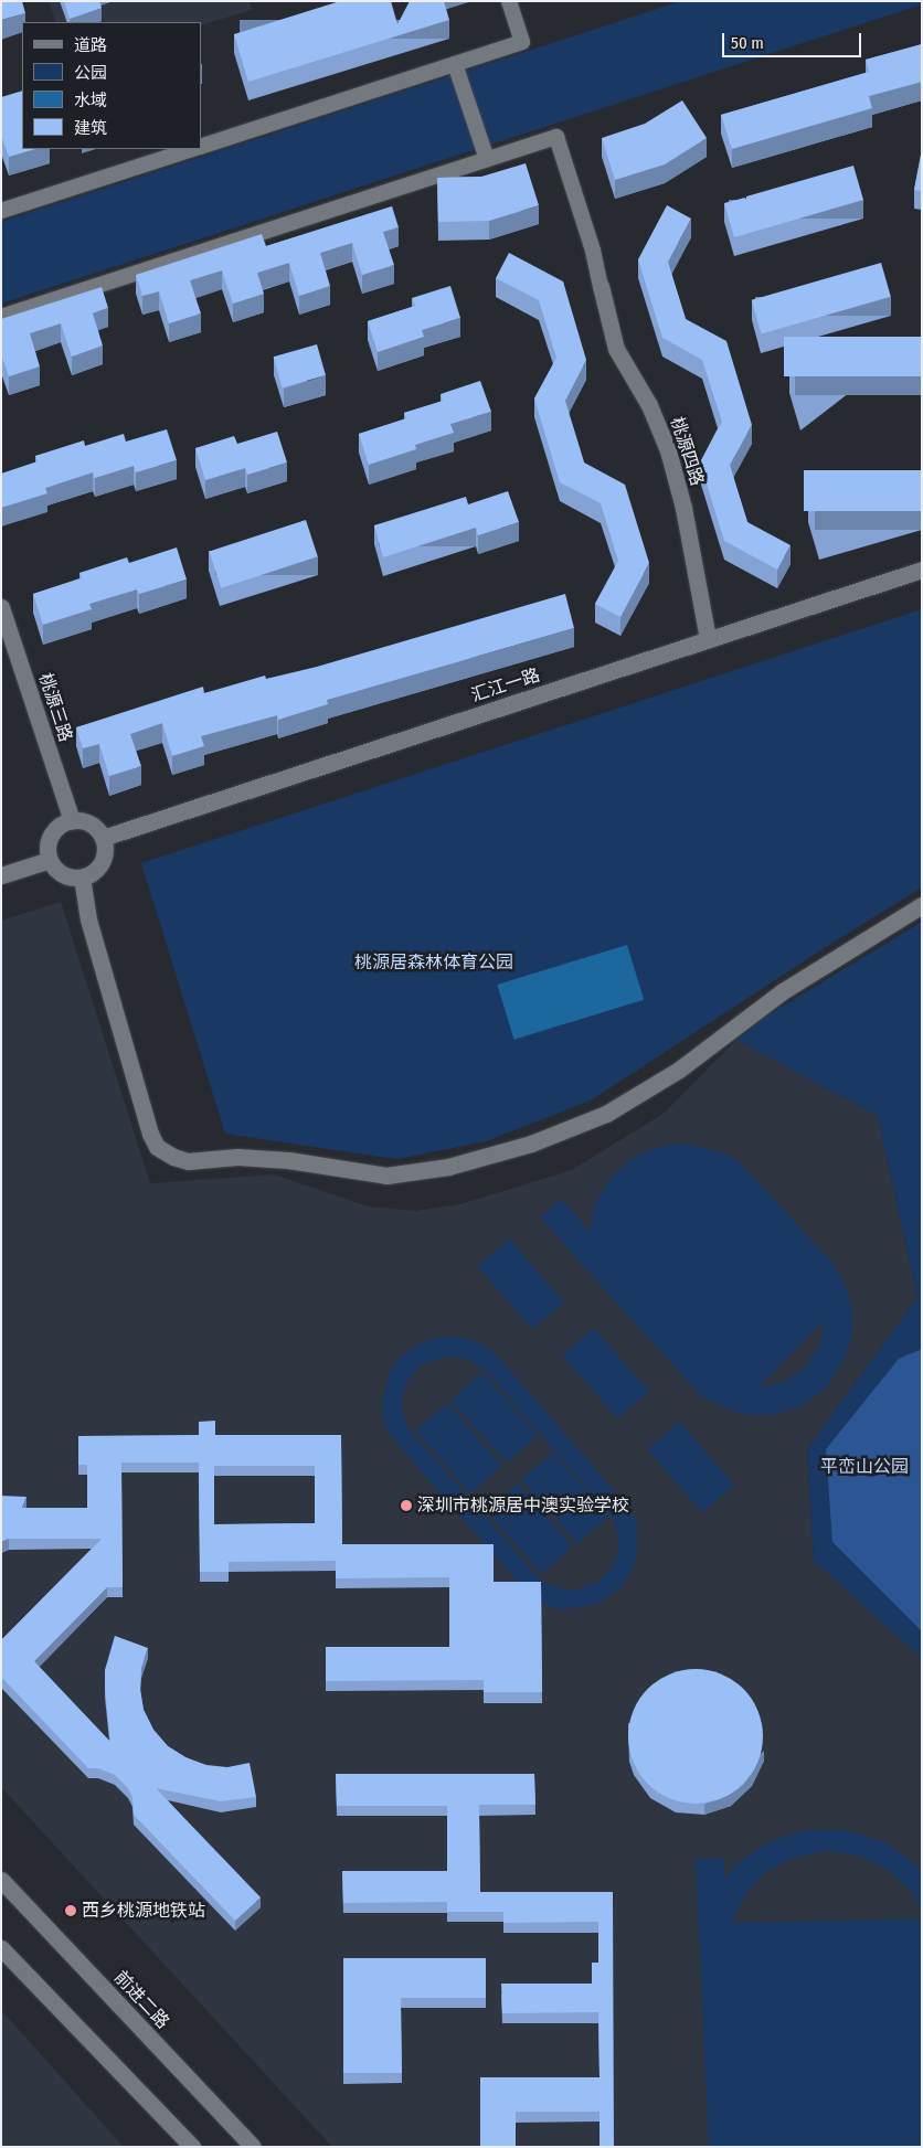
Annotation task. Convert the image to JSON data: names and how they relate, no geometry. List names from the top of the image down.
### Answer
{
  "streets": {
    "street": [
      "桃源四路",
      "汇江一路",
      "桃源三路",
      "前进二路"
    ]
  },
  "crossings": [
    ["桃源四路", "汇江一路"],
    ["汇江一路", "桃源三路"]
  ],
  "parks": ["桃源居森林体育公园", "平峦山公园"],
  "places": ["深圳市桃源居中澳实验学校", "西乡桃源地铁站"],
  "legend": [
    "道路",
    "公园",
    "水域",
    "建筑"
  ],
  "scale_bar": "50 m"
}
